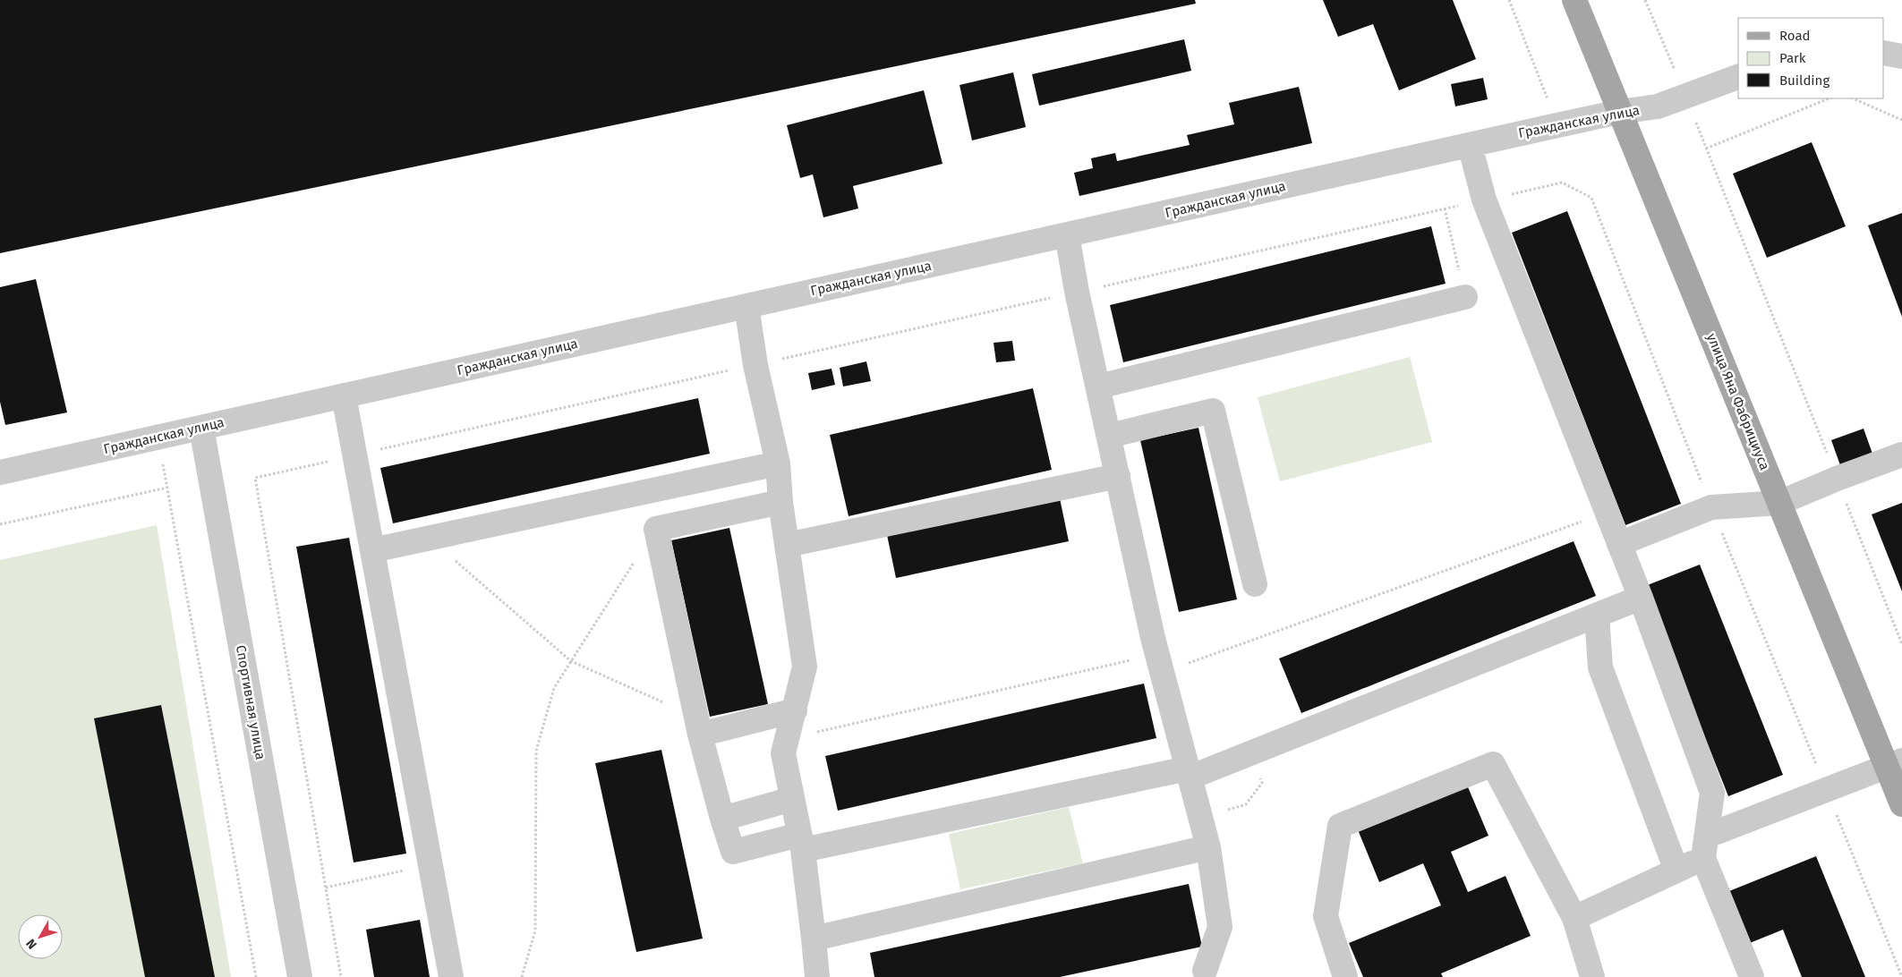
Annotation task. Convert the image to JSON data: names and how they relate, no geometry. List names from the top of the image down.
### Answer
{
  "streets": {
    "main road": ["улица Яна Фабрициуса"],
    "street": ["Гражданская улица", "Спортивная улица"]
  },
  "crossings": [
    ["Гражданская улица", "улица Яна Фабрициуса"],
    ["Гражданская улица", "Спортивная улица"]
  ],
  "legend": ["Road", "Park", "Building"],
  "north": "bottom left"
}
